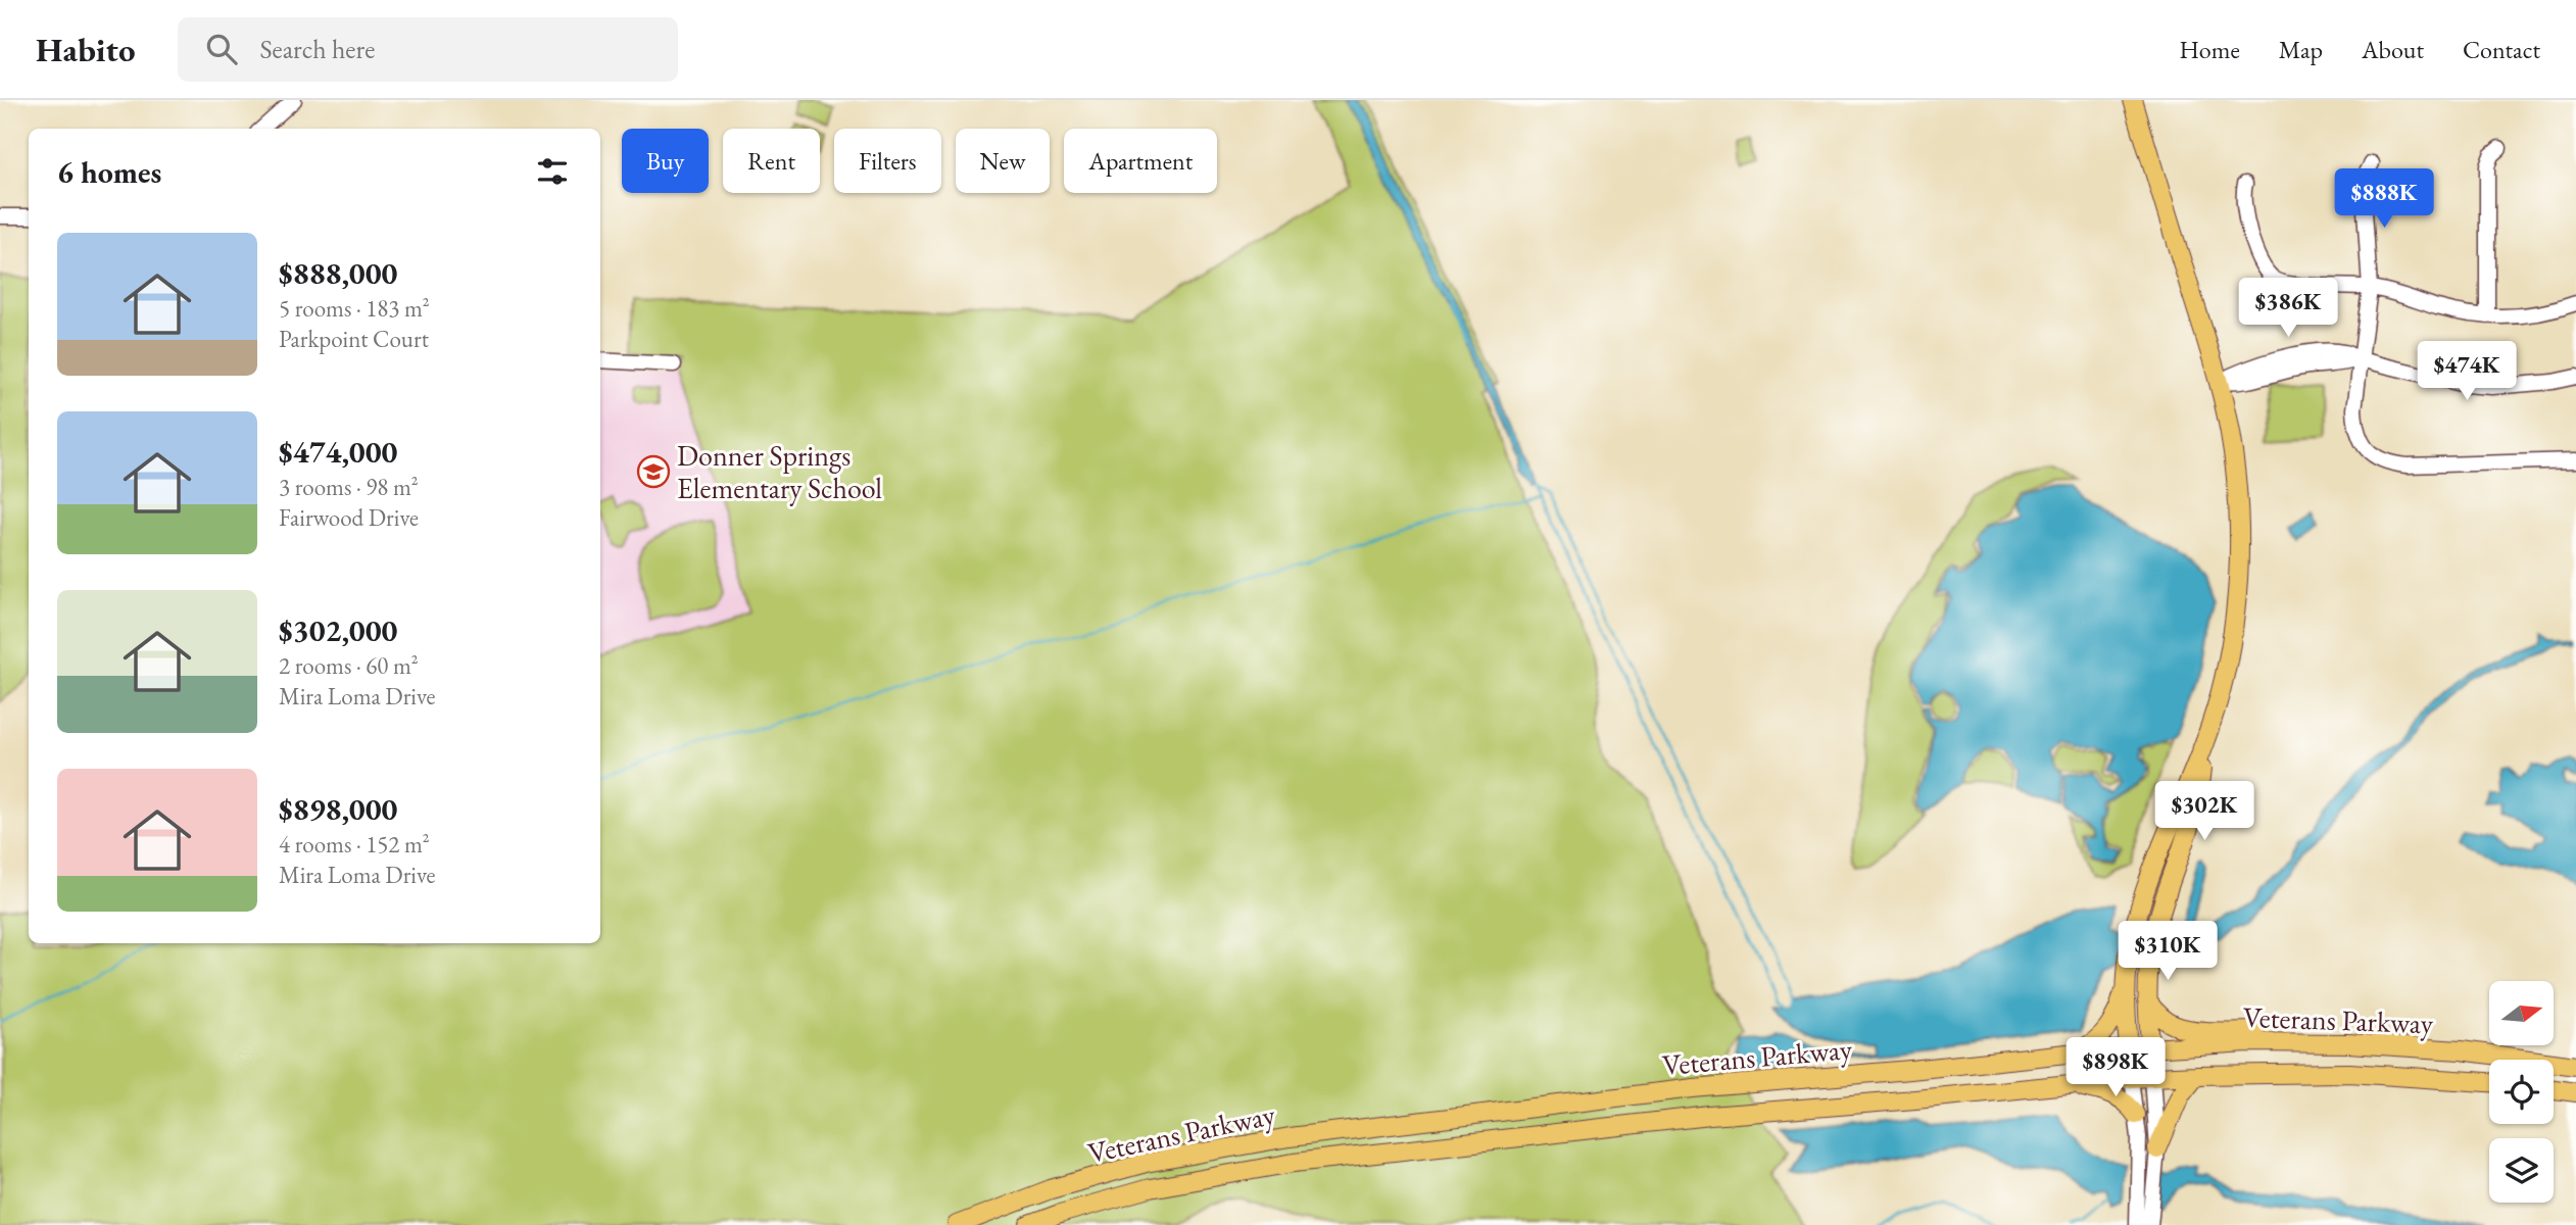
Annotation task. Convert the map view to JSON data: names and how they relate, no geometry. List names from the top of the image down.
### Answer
{
  "streets": {
    "main road": ["Veterans Parkway"]
  },
  "places": {
    "school or university": ["Donner Springs Elementary School"]
  },
  "north": "right",
  "page": {
    "header": "Habito",
    "search": "Search here",
    "nav": [
      "Home",
      "Map",
      "About",
      "Contact"
    ],
    "chip": [
      "Buy",
      "Rent",
      "Filters",
      "New",
      "Apartment"
    ],
    "heading": "6 homes",
    "price": [
      "$888K",
      "$386K",
      "$474K",
      "$302K",
      "$310K",
      "$898K"
    ],
    "list": [
      {
        "name": "$888,000",
        "note": "5 rooms · 183 m² · Parkpoint Court"
      },
      {
        "name": "$474,000",
        "note": "3 rooms · 98 m² · Fairwood Drive"
      },
      {
        "name": "$302,000",
        "note": "2 rooms · 60 m² · Mira Loma Drive"
      },
      {
        "name": "$898,000",
        "note": "4 rooms · 152 m² · Mira Loma Drive"
      }
    ]
  }
}
